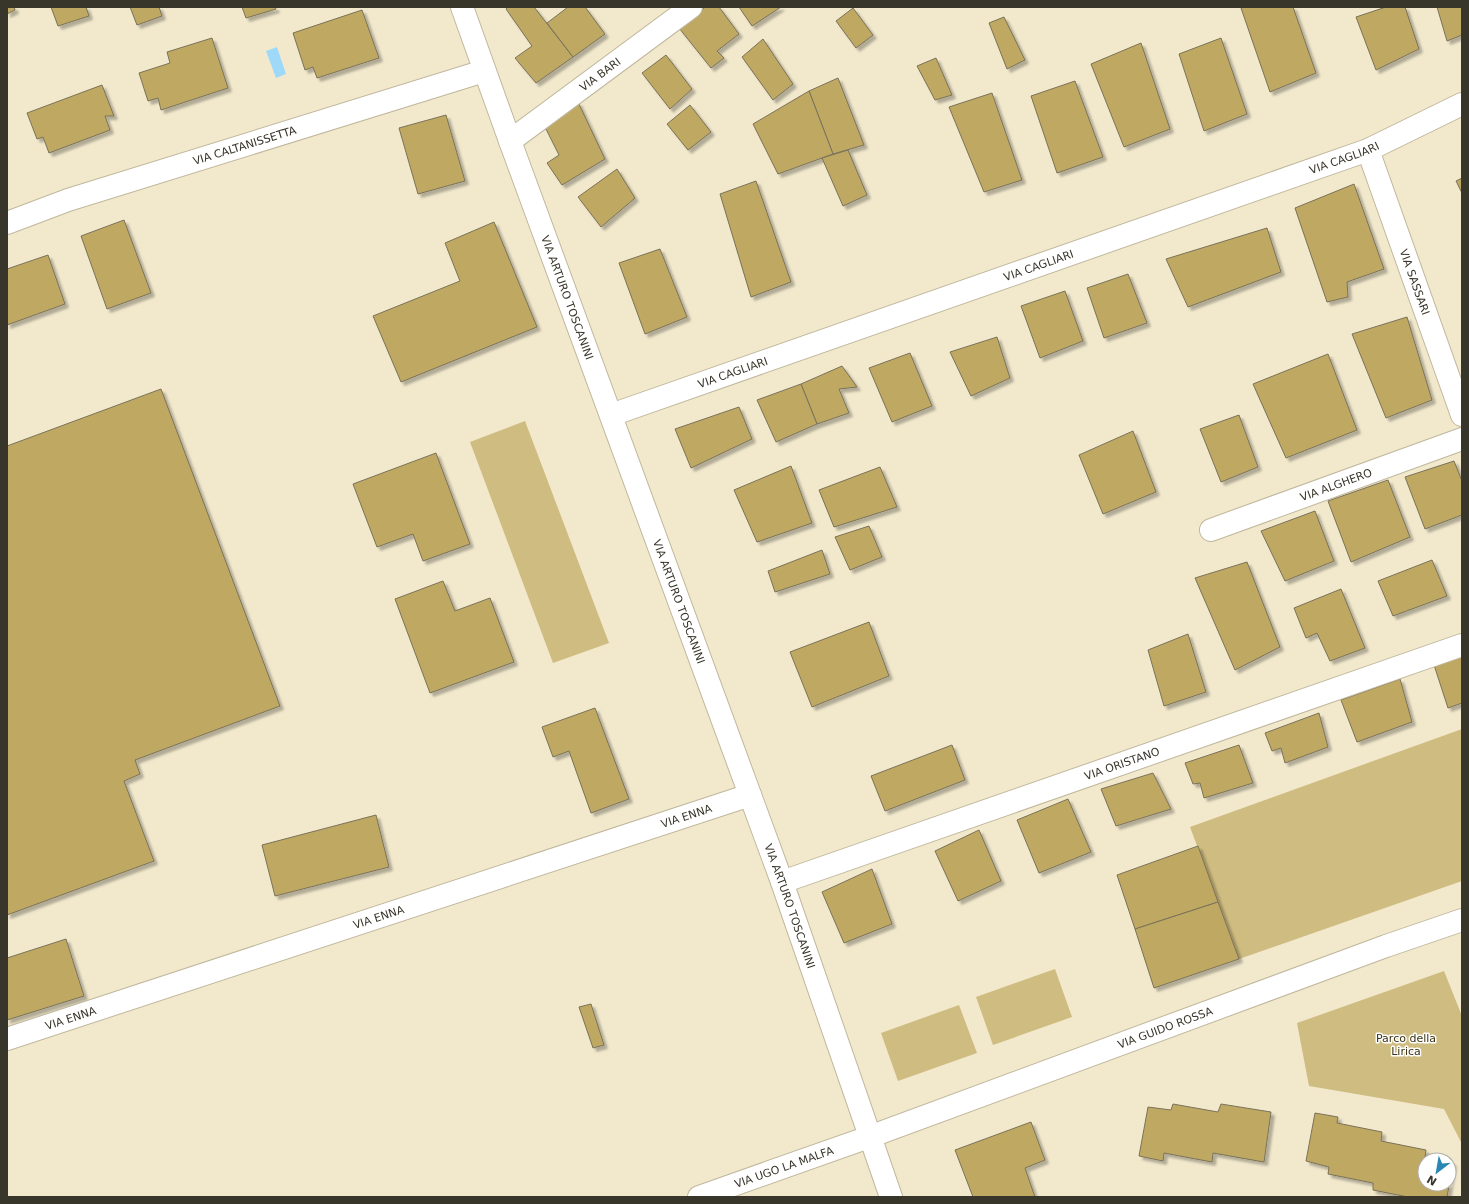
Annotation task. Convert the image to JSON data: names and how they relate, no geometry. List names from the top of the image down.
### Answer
{
  "streets": {
    "street": [
      "VIA BARI",
      "VIA CALTANISSETTA",
      "VIA CAGLIARI",
      "VIA SASSARI",
      "VIA ARTURO TOSCANINI",
      "VIA ALGHERO",
      "VIA ORISTANO",
      "VIA ENNA",
      "VIA GUIDO ROSSA",
      "VIA UGO LA MALFA"
    ]
  },
  "crossings": [
    ["VIA BARI", "VIA ARTURO TOSCANINI"],
    ["VIA CALTANISSETTA", "VIA ARTURO TOSCANINI"],
    ["VIA CAGLIARI", "VIA SASSARI"],
    ["VIA CAGLIARI", "VIA ARTURO TOSCANINI"],
    ["VIA ARTURO TOSCANINI", "VIA ORISTANO"],
    ["VIA ARTURO TOSCANINI", "VIA ENNA"],
    ["VIA ARTURO TOSCANINI", "VIA GUIDO ROSSA"],
    ["VIA ARTURO TOSCANINI", "VIA UGO LA MALFA"],
    ["VIA GUIDO ROSSA", "VIA UGO LA MALFA"]
  ],
  "parks": ["Parco della Lirica"],
  "north": "bottom left"
}
